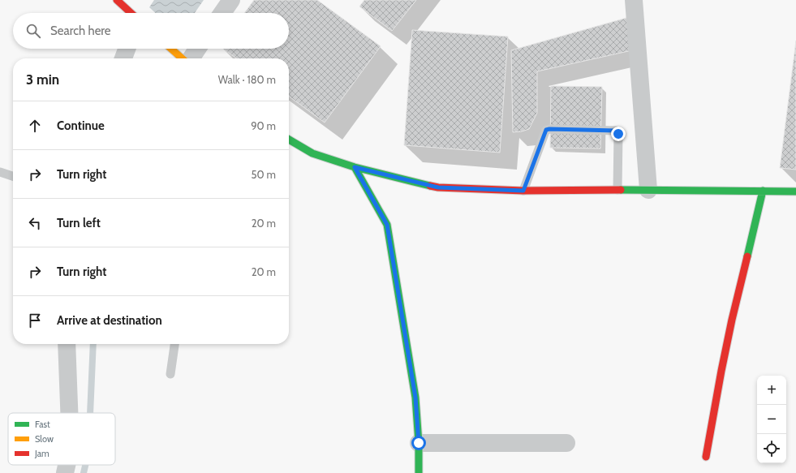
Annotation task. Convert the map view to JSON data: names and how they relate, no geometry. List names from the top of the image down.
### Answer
{
  "legend": ["Fast", "Slow", "Jam"],
  "page": {
    "search": "Search here",
    "heading": ["3 min", "Walk · 180 m"],
    "list": [
      ["Continue", "90 m"],
      ["Turn right", "50 m"],
      ["Turn left", "20 m"],
      ["Turn right", "20 m"],
      "Arrive at destination"
    ],
    "map_buttons": ["+", "−"]
  }
}
